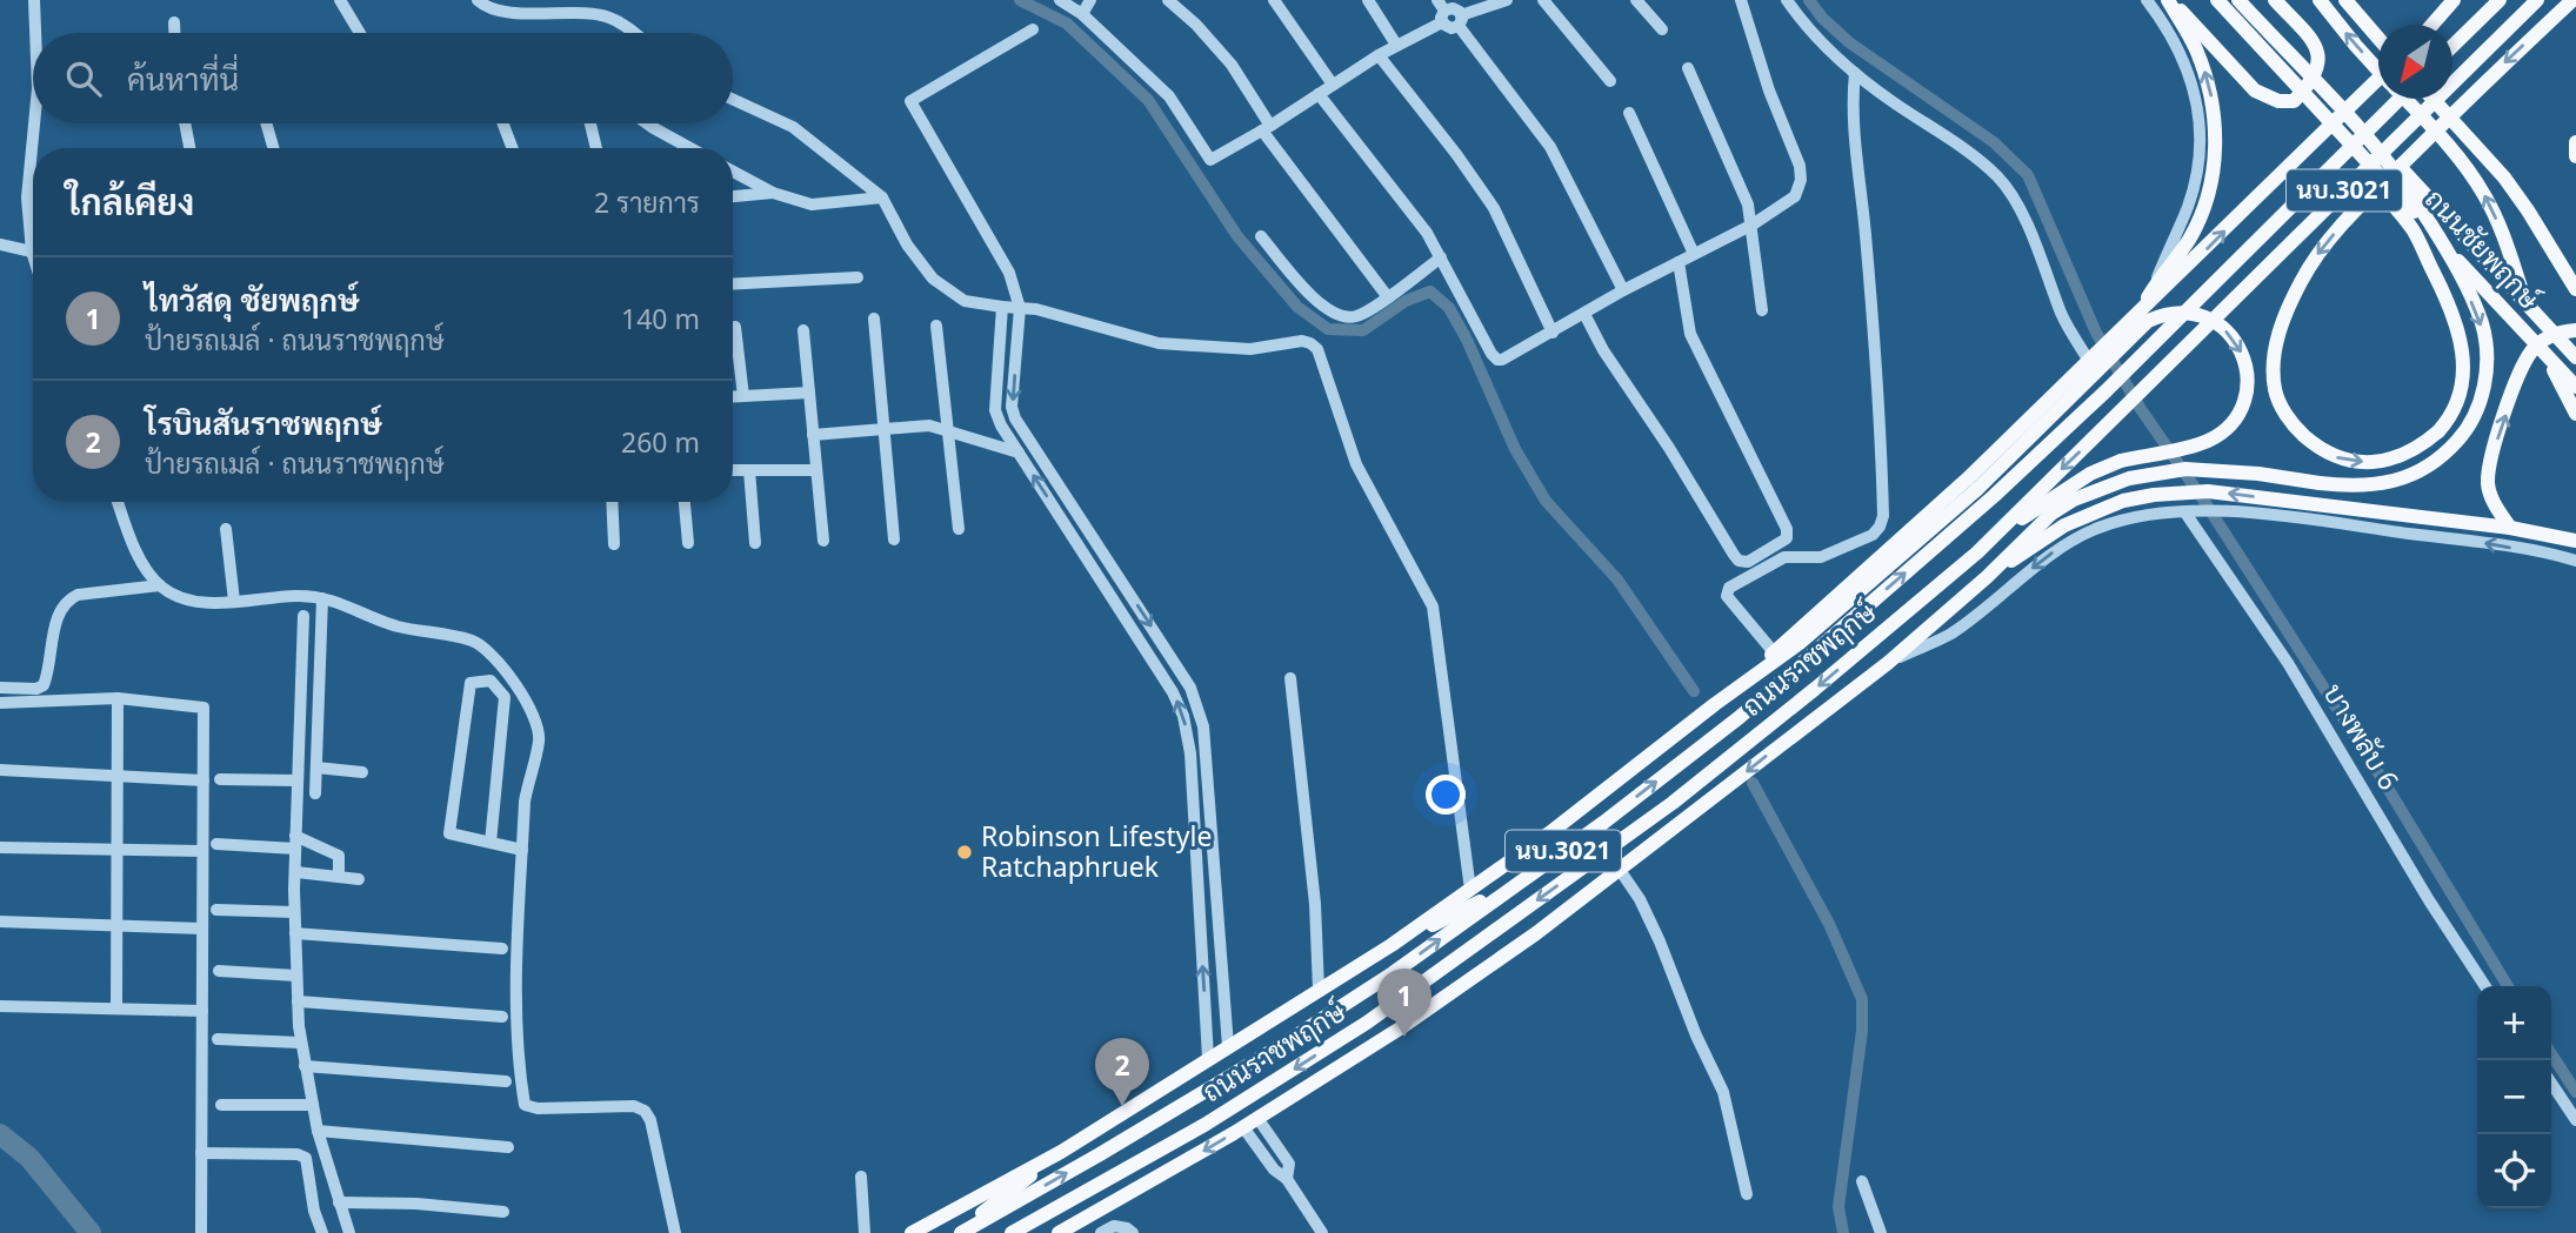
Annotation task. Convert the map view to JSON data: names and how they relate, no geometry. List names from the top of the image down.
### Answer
{
  "streets": {
    "main road": ["นบ.3021", "ถนนชัยพฤกษ์", "ถนนราชพฤกษ์"],
    "street": ["บางพลับ 6"]
  },
  "crossings": [
    ["นบ.3021", "ถนนราชพฤกษ์"]
  ],
  "places": ["Robinson Lifestyle Ratchaphruek"],
  "north": "bottom left",
  "page": {
    "search": "ค้นหาที่นี่",
    "heading": ["ใกล้เคียง", "2 รายการ"],
    "list": [
      {
        "mark": "1",
        "name": "ไทวัสดุ ชัยพฤกษ์",
        "note": "ป้ายรถเมล์ · ถนนราชพฤกษ์",
        "value": "140 m"
      },
      {
        "mark": "2",
        "name": "โรบินสันราชพฤกษ์",
        "note": "ป้ายรถเมล์ · ถนนราชพฤกษ์",
        "value": "260 m"
      }
    ],
    "pins": ["1", "2"],
    "map_buttons": ["+", "−"]
  }
}
